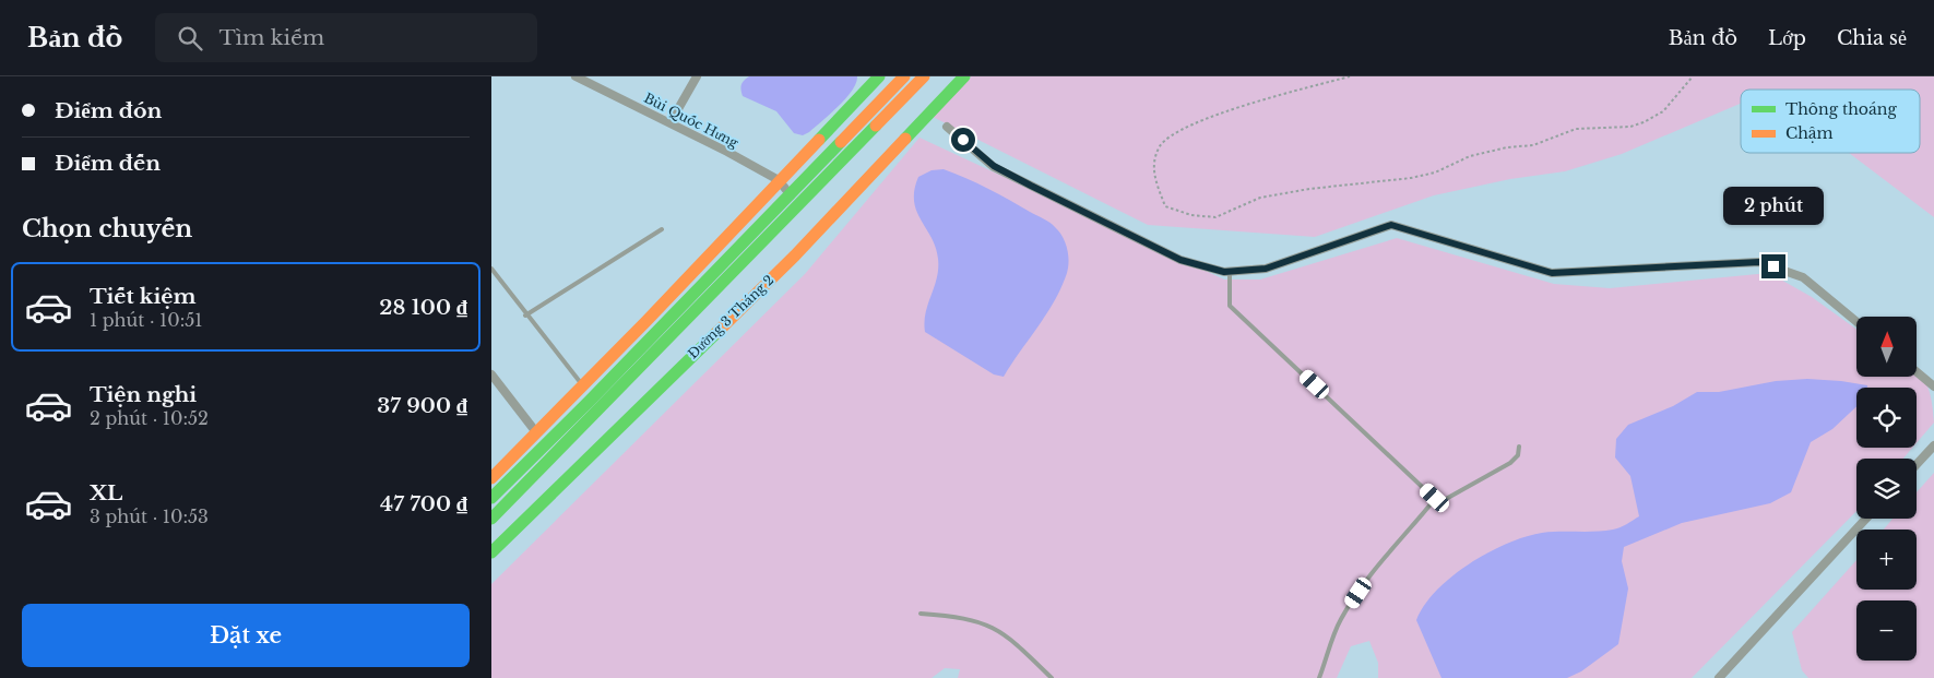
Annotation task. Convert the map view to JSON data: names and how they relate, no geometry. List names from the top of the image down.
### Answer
{
  "streets": {
    "main road": ["Đường 3 Tháng 2"],
    "street": ["Bùi Quốc Hưng"]
  },
  "legend": ["Thông thoáng", "Chậm"],
  "north": "top",
  "page": {
    "header": "Bản đồ",
    "search": "Tìm kiếm",
    "nav": ["Bản đồ", "Lớp", "Chia sẻ"],
    "banner": ["Điểm đón", "Điểm đến"],
    "bubble": "2 phút",
    "heading": "Chọn chuyến",
    "list": [
      {
        "name": "Tiết kiệm",
        "note": "1 phút · 10:51",
        "value": "28 100 ₫"
      },
      {
        "name": "Tiện nghi",
        "note": "2 phút · 10:52",
        "value": "37 900 ₫"
      },
      {
        "name": "XL",
        "note": "3 phút · 10:53",
        "value": "47 700 ₫"
      }
    ],
    "map_buttons": ["+", "−"],
    "buttons": "Đặt xe"
  }
}
